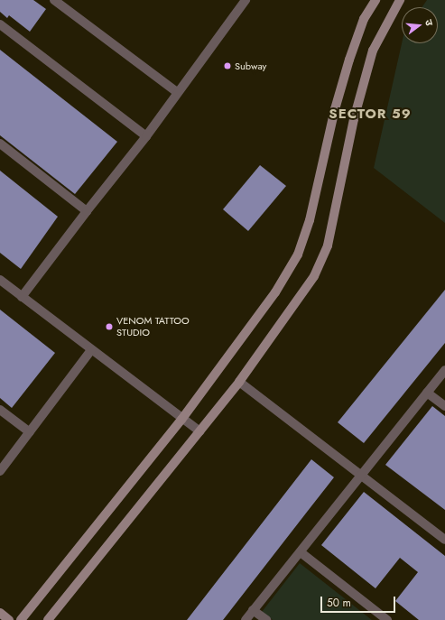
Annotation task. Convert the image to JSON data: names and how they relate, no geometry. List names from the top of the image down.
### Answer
{
  "districts": ["SECTOR 59"],
  "places": ["Subway", "VENOM TATTOO STUDIO"],
  "scale_bar": "50 m",
  "north": "right"
}
